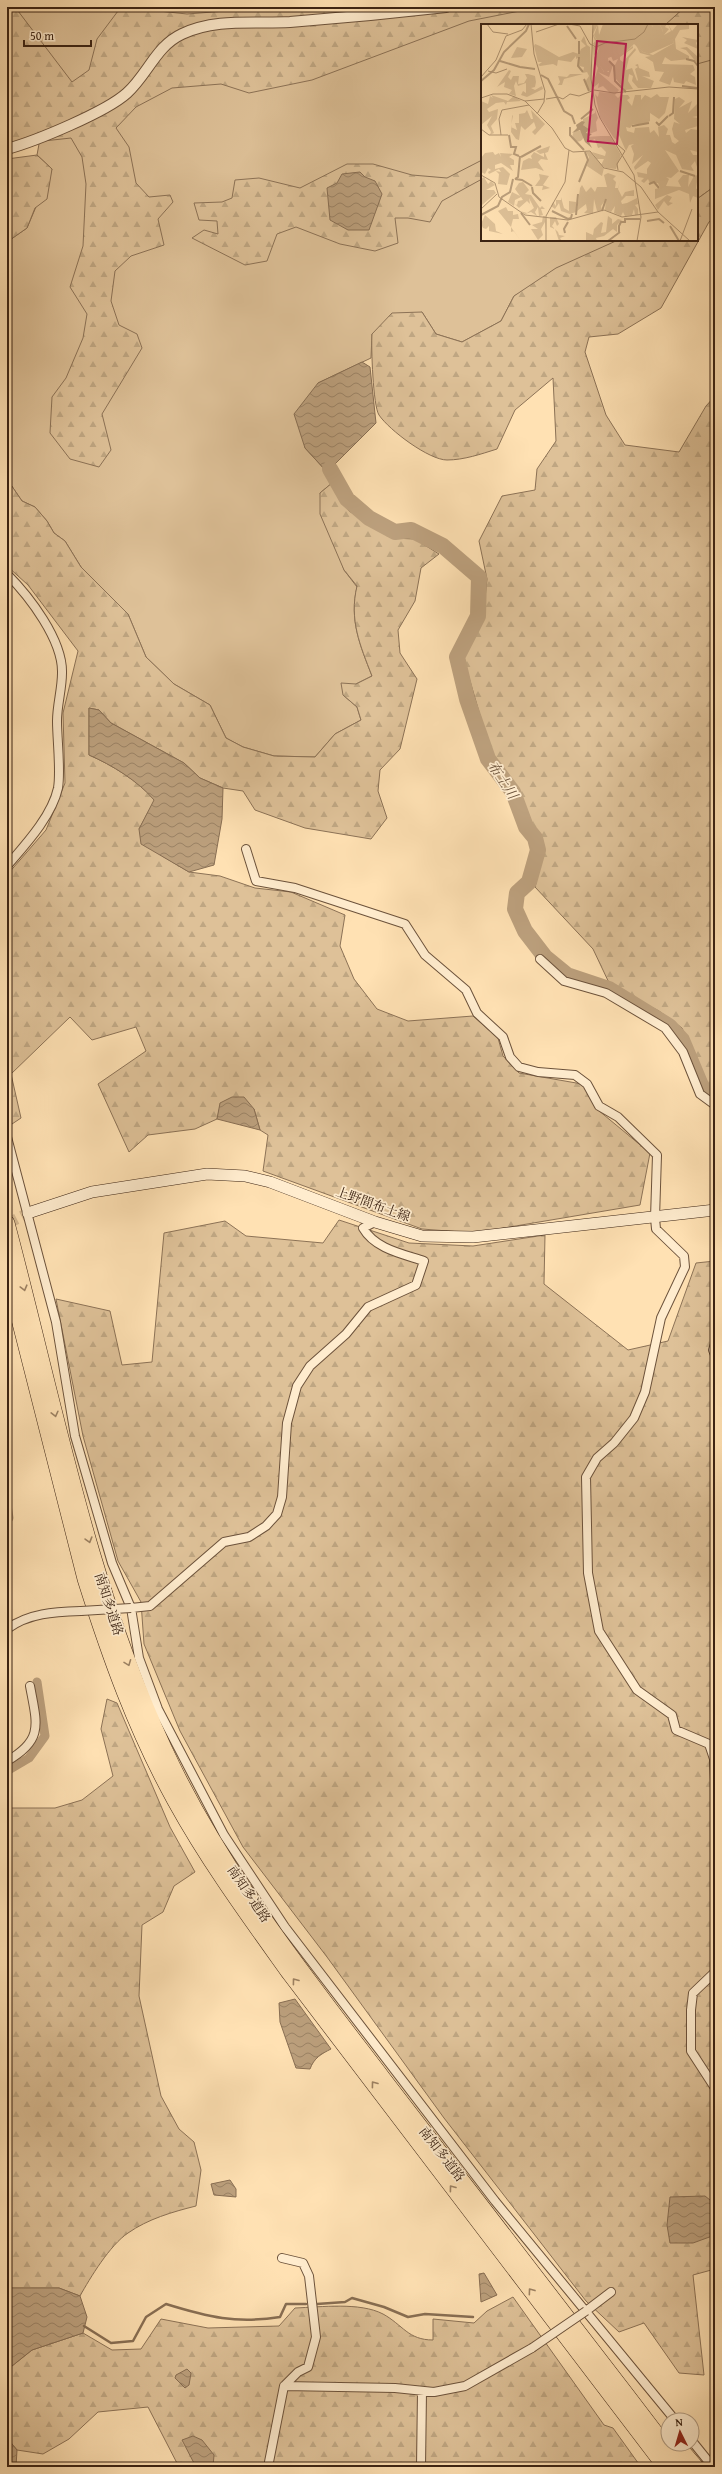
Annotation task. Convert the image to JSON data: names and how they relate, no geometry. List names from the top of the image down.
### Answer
{
  "streets": {
    "highway": ["南知多道路"],
    "main road": ["上野間布土線"]
  },
  "water": ["布土川"],
  "scale_bar": "50 m",
  "north": "top"
}
